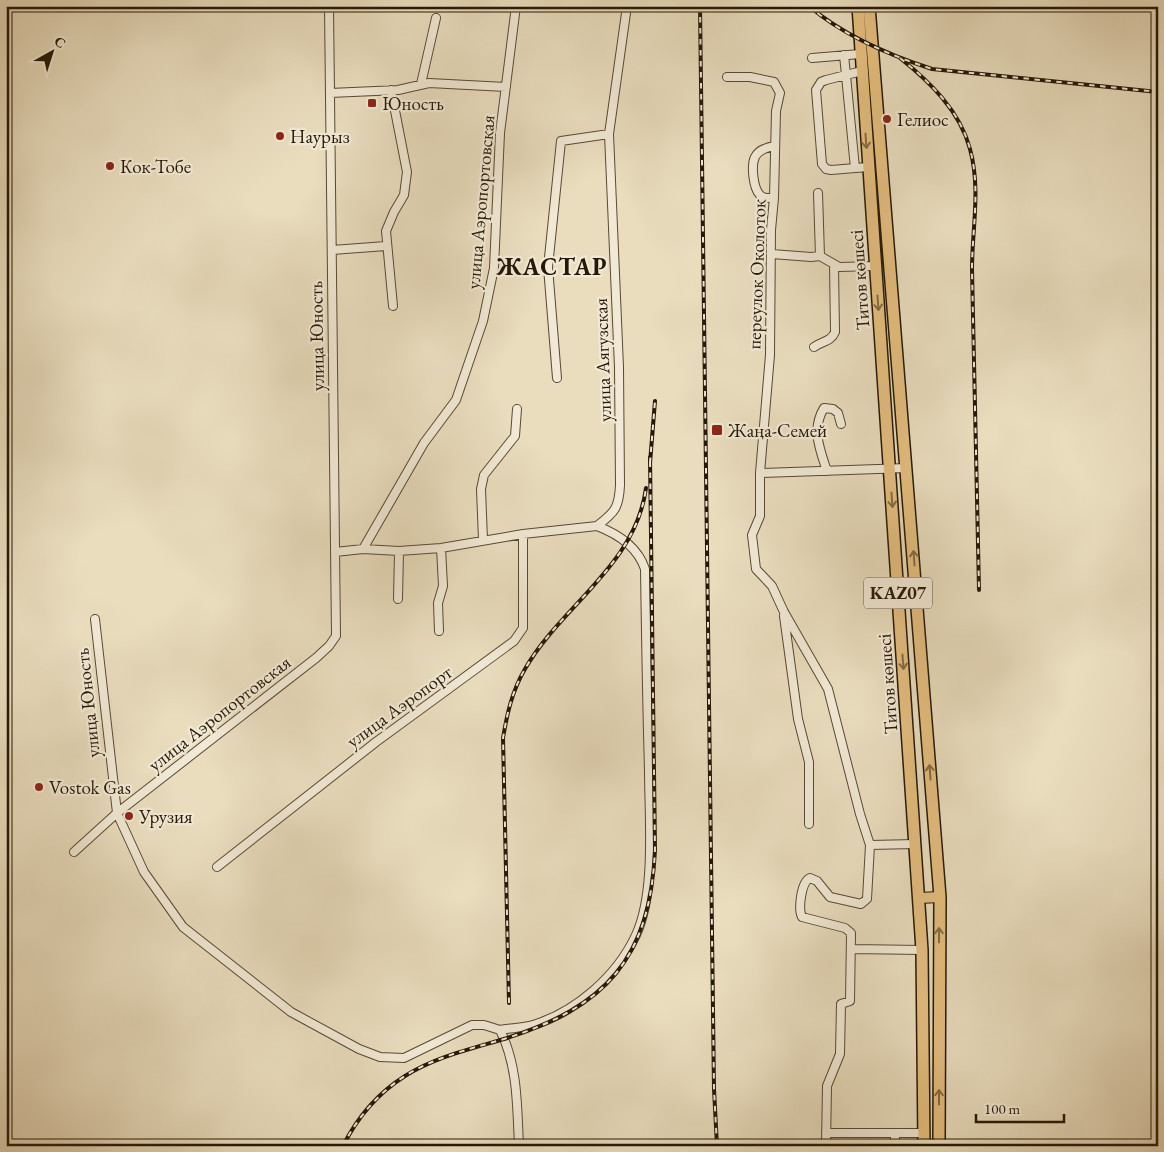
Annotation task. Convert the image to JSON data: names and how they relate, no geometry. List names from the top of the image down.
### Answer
{
  "streets": {
    "highway": ["Титов көшесі", "KAZ07"],
    "street": [
      "улица Аэропортовская",
      "переулок Околоток",
      "улица Юность",
      "улица Аягузская",
      "улица Аэропорт"
    ]
  },
  "crossings": [
    ["улица Аэропортовская", "улица Юность"],
    ["Титов көшесі", "KAZ07"]
  ],
  "districts": ["ЖАСТАР"],
  "places": {
    "transit": ["Юность", "Жаңа-Семей"],
    "other": [
      "Гелиос",
      "Наурыз",
      "Кок-Тобе",
      "Vostok Gas",
      "Урузия"
    ]
  },
  "scale_bar": "100 m",
  "north": "top right"
}
